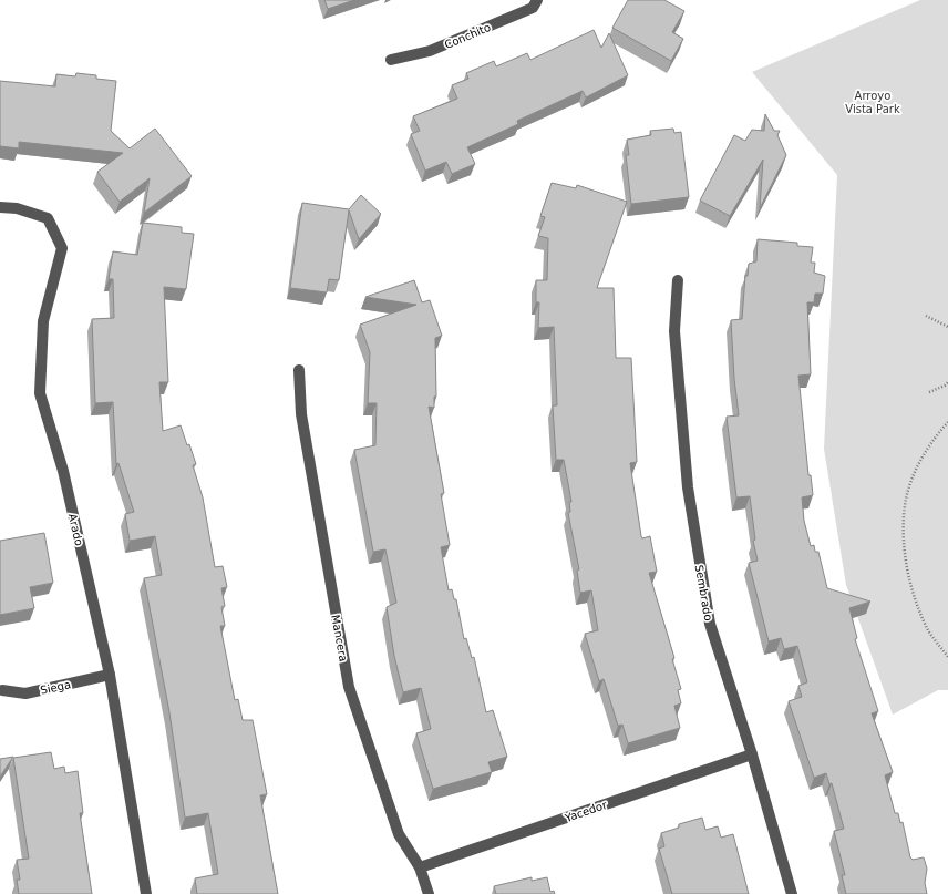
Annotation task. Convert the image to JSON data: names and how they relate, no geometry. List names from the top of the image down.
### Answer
{
  "streets": {
    "street": [
      "Conchito",
      "Arado",
      "Sembrado",
      "Mancera",
      "Siega",
      "Yacedor"
    ]
  },
  "crossings": [
    ["Arado", "Siega"],
    ["Sembrado", "Yacedor"],
    ["Mancera", "Yacedor"]
  ],
  "parks": ["Arroyo Vista Park"]
}
